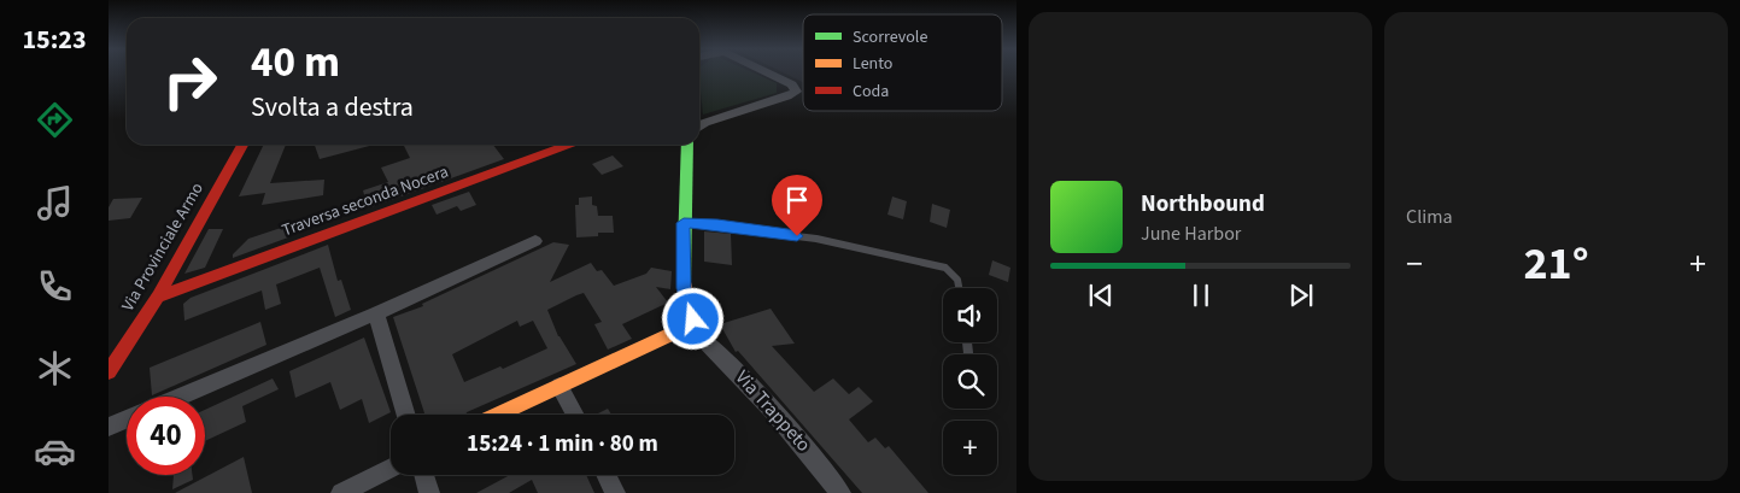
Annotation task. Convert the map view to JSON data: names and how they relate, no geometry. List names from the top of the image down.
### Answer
{
  "streets": {
    "street": ["Traversa seconda Nocera", "Via Provinciale Armo", "Via Trappeto"]
  },
  "crossings": [
    ["Traversa seconda Nocera", "Via Provinciale Armo"]
  ],
  "legend": ["Scorrevole", "Lento", "Coda"],
  "page": {
    "tabs": "15:23",
    "tile": "Clima",
    "turn": ["40 m", "Svolta a destra"],
    "song": ["Northbound", "June Harbor"],
    "heat": ["−", "21°", "+"],
    "map_buttons": "+",
    "limit": "40",
    "trip": "15:24 · 1 min · 80 m"
  }
}
